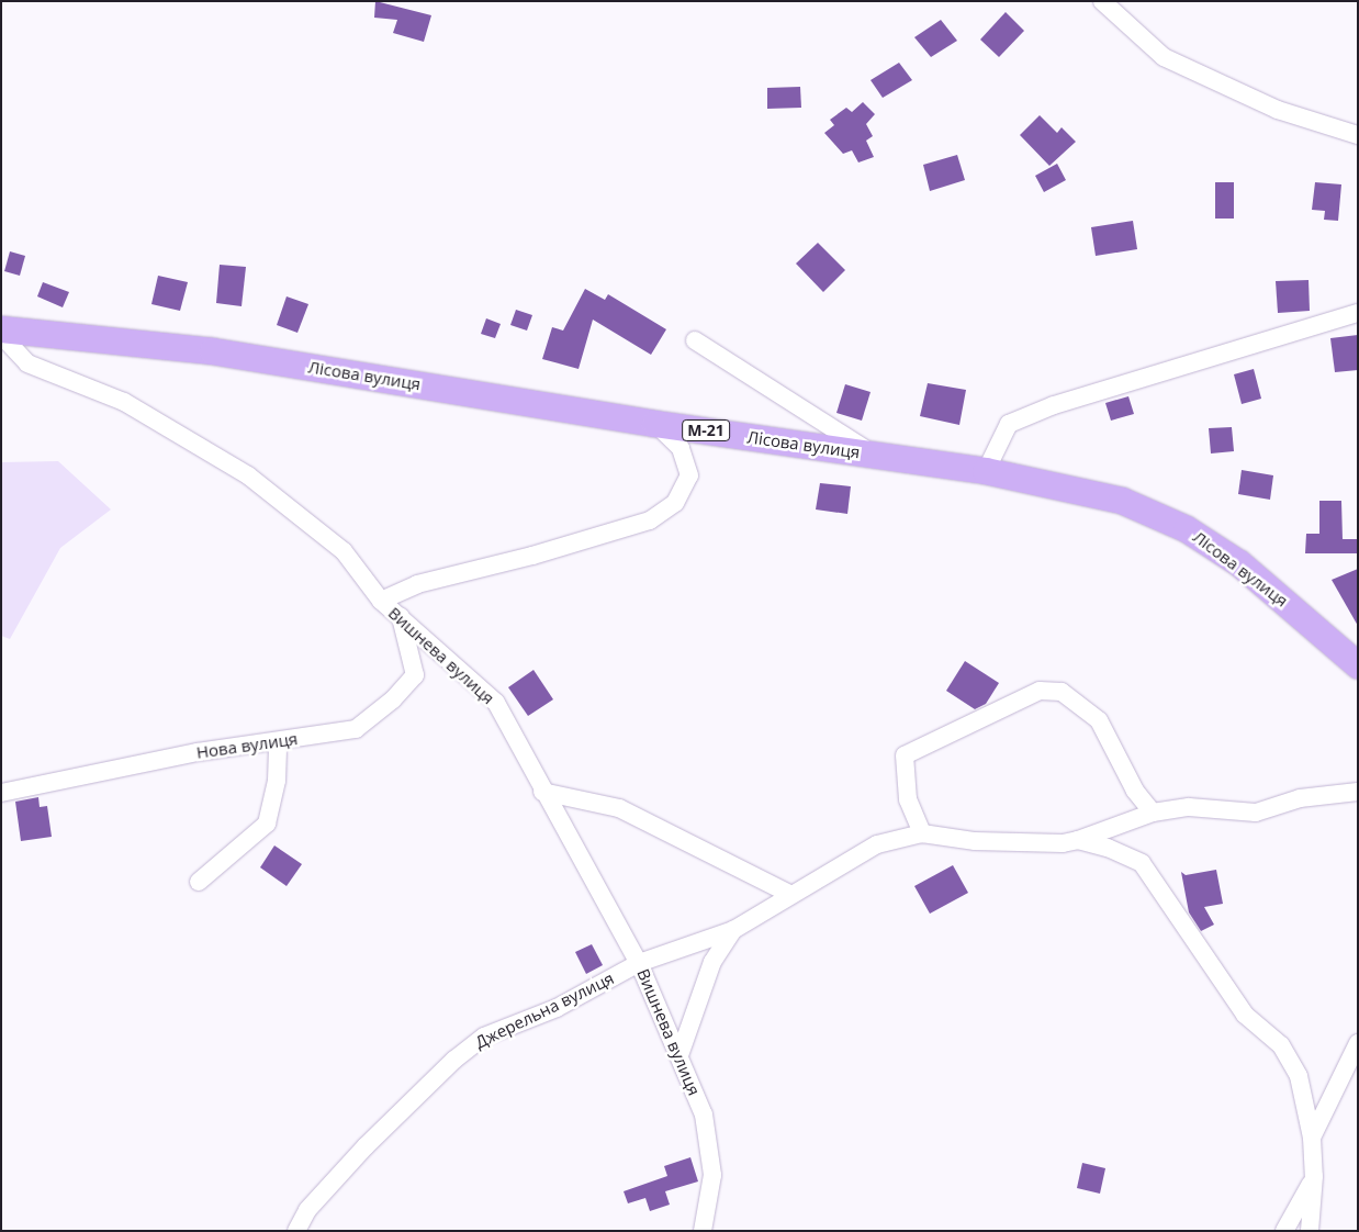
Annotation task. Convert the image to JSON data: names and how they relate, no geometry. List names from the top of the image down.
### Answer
{
  "streets": {
    "highway": ["Лісова вулиця", "М-21"],
    "street": ["Вишнева вулиця", "Нова вулиця", "Джерельна вулиця"]
  },
  "crossings": [
    ["Вишнева вулиця", "Нова вулиця"],
    ["Вишнева вулиця", "Джерельна вулиця"]
  ]
}
